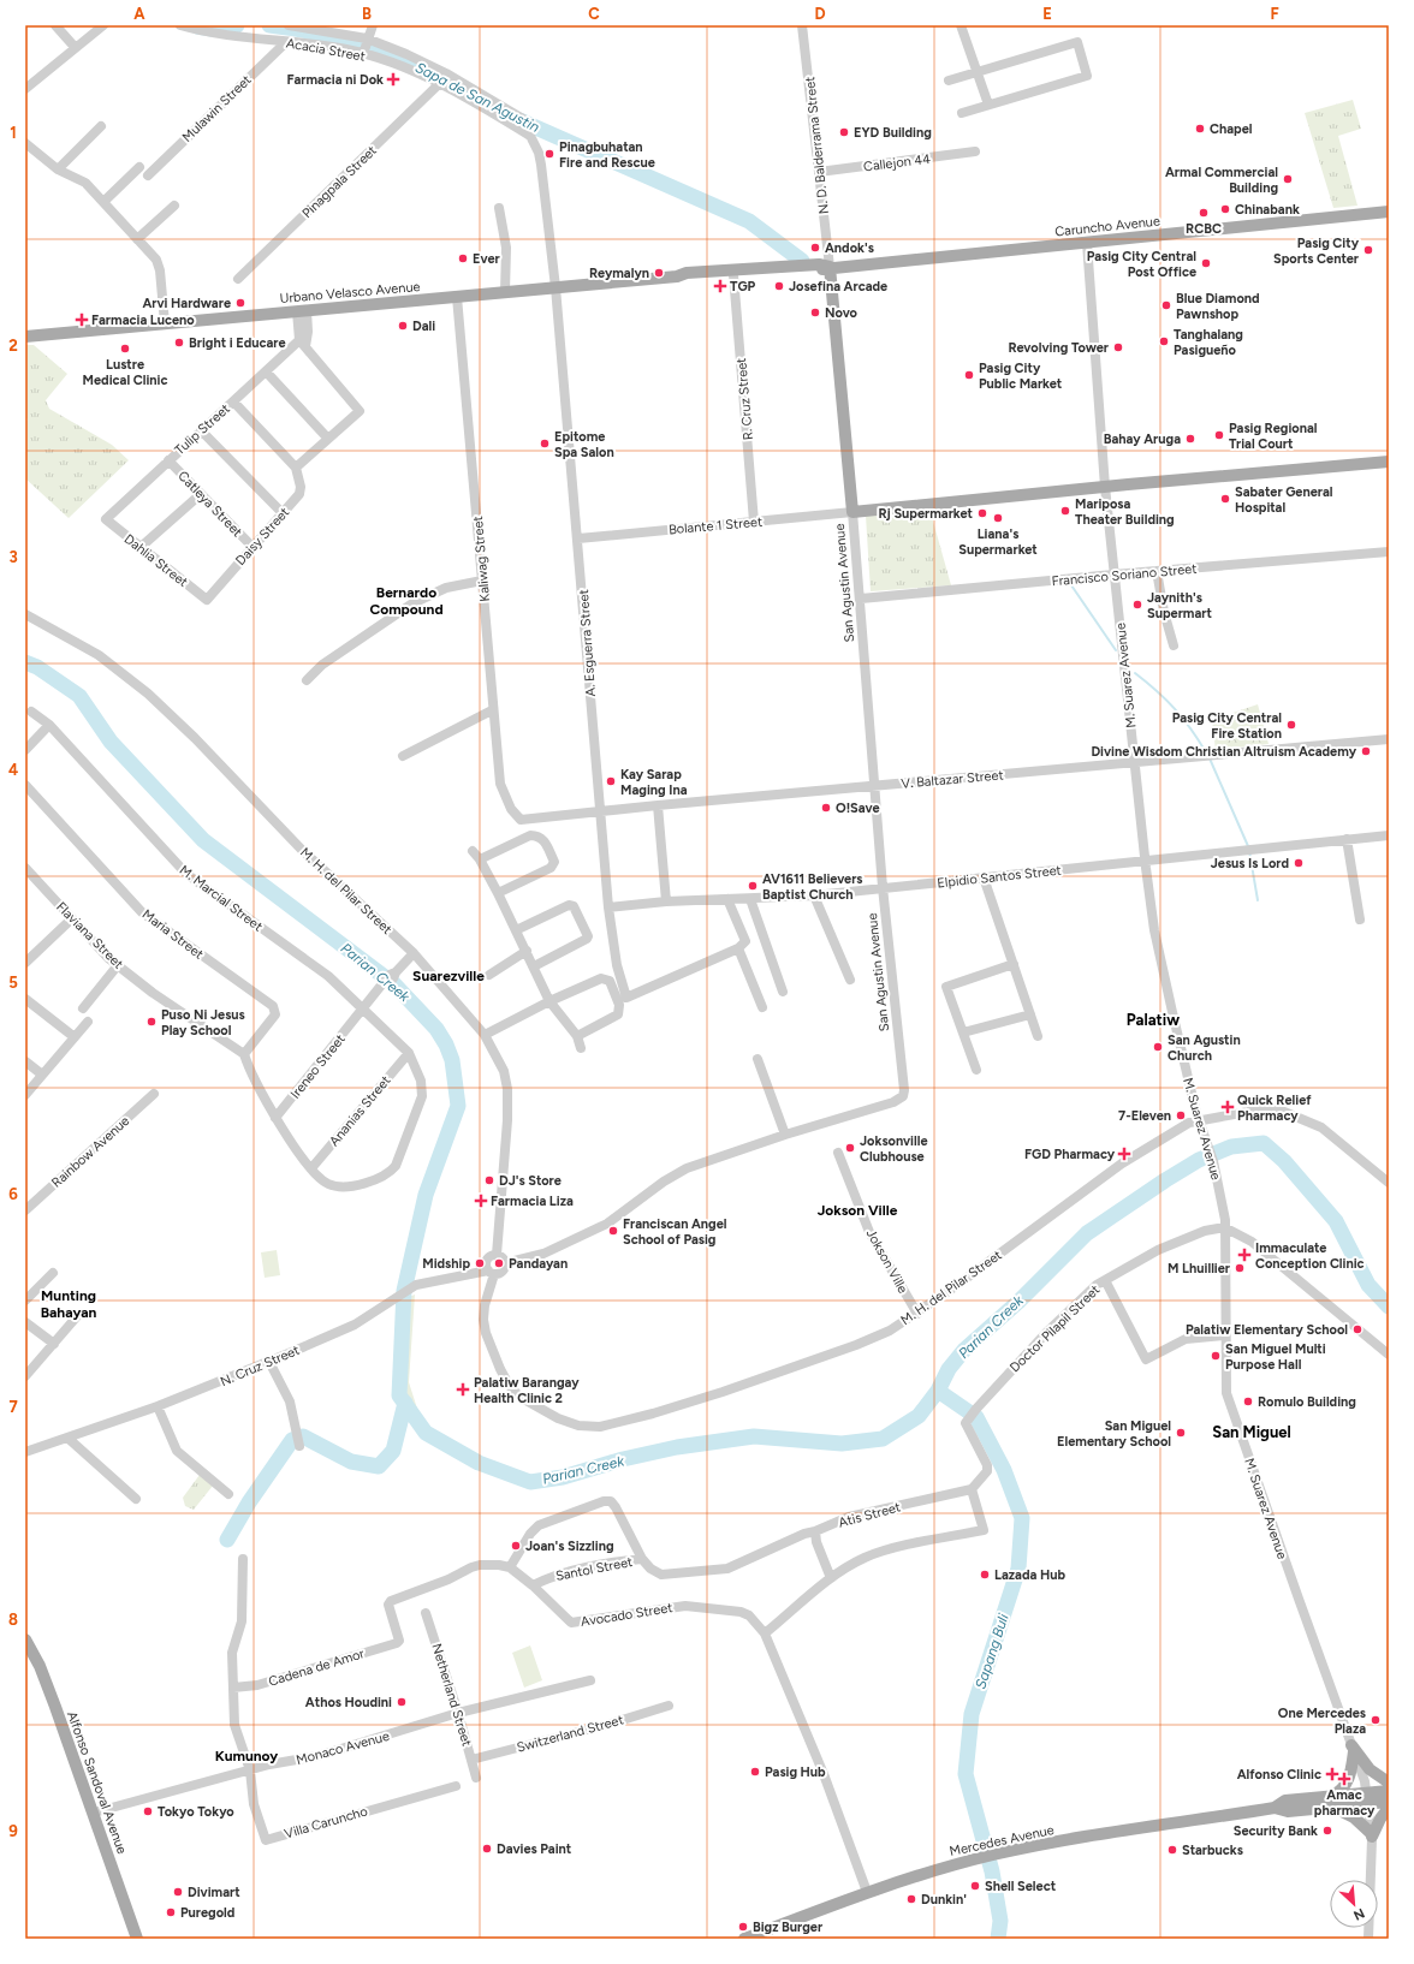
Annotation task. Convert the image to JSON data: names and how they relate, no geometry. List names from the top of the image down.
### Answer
{
  "streets": {
    "main road": [
      "Caruncho Avenue",
      "Urbano Velasco Avenue",
      "San Agustin Avenue",
      "Alfonso Sandoval Avenue",
      "Mercedes Avenue"
    ],
    "street": [
      "Acacia Street",
      "Mulawin Street",
      "N. D. Balderrama Street",
      "Callejon 44",
      "Pinagpala Street",
      "R. Cruz Street",
      "Tulip Street",
      "Catleya Street",
      "Bolante 1 Street",
      "Daisy Street",
      "Kaliwag Street",
      "Dahlia Street",
      "Francisco Soriano Street",
      "A. Esguerra Street",
      "M. Suarez Avenue",
      "V. Baltazar Street",
      "Elpidio Santos Street",
      "M. H. del Pilar Street",
      "M. Marcial Street",
      "Maria Street",
      "Flaviana Street",
      "Ireneo Street",
      "Ananias Street",
      "Rainbow Avenue",
      "Jokson Ville",
      "Doctor Pilapil Street",
      "N. Cruz Street",
      "Atis Street",
      "Santol Street",
      "Avocado Street",
      "Cadena de Amor",
      "Netherland Street",
      "Switzerland Street",
      "Monaco Avenue",
      "Villa Caruncho"
    ]
  },
  "crossings": [
    ["Acacia Street", "Mulawin Street"],
    ["Acacia Street", "Pinagpala Street"],
    ["Acacia Street", "Urbano Velasco Avenue"],
    ["Acacia Street", "A. Esguerra Street"],
    ["N. D. Balderrama Street", "Callejon 44"],
    ["N. D. Balderrama Street", "Caruncho Avenue"],
    ["N. D. Balderrama Street", "Urbano Velasco Avenue"],
    ["N. D. Balderrama Street", "San Agustin Avenue"],
    ["Caruncho Avenue", "Urbano Velasco Avenue"],
    ["Caruncho Avenue", "San Agustin Avenue"],
    ["Caruncho Avenue", "M. Suarez Avenue"],
    ["Urbano Velasco Avenue", "R. Cruz Street"],
    ["Urbano Velasco Avenue", "Kaliwag Street"],
    ["Urbano Velasco Avenue", "San Agustin Avenue"],
    ["Urbano Velasco Avenue", "A. Esguerra Street"],
    ["R. Cruz Street", "Bolante 1 Street"],
    ["Tulip Street", "Catleya Street"],
    ["Tulip Street", "Dahlia Street"],
    ["Catleya Street", "Daisy Street"],
    ["Bolante 1 Street", "San Agustin Avenue"],
    ["Bolante 1 Street", "A. Esguerra Street"],
    ["Daisy Street", "Dahlia Street"],
    ["Kaliwag Street", "V. Baltazar Street"],
    ["Francisco Soriano Street", "San Agustin Avenue"],
    ["Francisco Soriano Street", "M. Suarez Avenue"],
    ["San Agustin Avenue", "V. Baltazar Street"],
    ["San Agustin Avenue", "Elpidio Santos Street"],
    ["San Agustin Avenue", "M. H. del Pilar Street"],
    ["San Agustin Avenue", "N. Cruz Street"],
    ["A. Esguerra Street", "V. Baltazar Street"],
    ["A. Esguerra Street", "Elpidio Santos Street"],
    ["M. Suarez Avenue", "V. Baltazar Street"],
    ["M. Suarez Avenue", "Elpidio Santos Street"],
    ["M. Suarez Avenue", "M. H. del Pilar Street"],
    ["M. Suarez Avenue", "Doctor Pilapil Street"],
    ["M. Suarez Avenue", "Mercedes Avenue"],
    ["M. H. del Pilar Street", "Ireneo Street"],
    ["M. H. del Pilar Street", "Jokson Ville"],
    ["M. H. del Pilar Street", "N. Cruz Street"],
    ["M. Marcial Street", "Ireneo Street"],
    ["M. Marcial Street", "Ananias Street"],
    ["Maria Street", "Flaviana Street"],
    ["Doctor Pilapil Street", "Atis Street"],
    ["Atis Street", "Santol Street"],
    ["Santol Street", "Avocado Street"],
    ["Avocado Street", "Cadena de Amor"],
    ["Avocado Street", "Mercedes Avenue"],
    ["Netherland Street", "Switzerland Street"],
    ["Netherland Street", "Monaco Avenue"],
    ["Monaco Avenue", "Alfonso Sandoval Avenue"],
    ["Monaco Avenue", "Villa Caruncho"]
  ],
  "districts": [
    "Bernardo Compound",
    "Suarezville",
    "Palatiw",
    "Jokson Ville",
    "Munting Bahayan",
    "San Miguel",
    "Kumunoy"
  ],
  "water": ["Sapa de San Agustin", "Parian Creek", "Sapang Buli"],
  "places": {
    "health": [
      "Farmacia ni Dok",
      "TGP",
      "Farmacia Luceno",
      "Quick Relief Pharmacy",
      "FGD Pharmacy",
      "Farmacia Liza",
      "Immaculate Conception Clinic",
      "Palatiw Barangay Health Clinic 2",
      "Alfonso Clinic",
      "Amac pharmacy"
    ],
    "other": [
      "Chapel",
      "EYD Building",
      "Pinagbuhatan Fire and Rescue",
      "Armal Commercial Building",
      "Chinabank",
      "RCBC",
      "Andok's",
      "Pasig City Sports Center",
      "Ever",
      "Pasig City Central Post Office",
      "Reymalyn",
      "Josefina Arcade",
      "Arvi Hardware",
      "Blue Diamond Pawnshop",
      "Novo",
      "Dali",
      "Tanghalang Pasigueño",
      "Bright i Educare",
      "Revolving Tower",
      "Lustre Medical Clinic",
      "Pasig City Public Market",
      "Pasig Regional Trial Court",
      "Bahay Aruga",
      "Epitome Spa Salon",
      "Sabater General Hospital",
      "Mariposa Theater Building",
      "Rj Supermarket",
      "Liana's Supermarket",
      "Jaynith's Supermart",
      "Pasig City Central Fire Station",
      "Divine Wisdom Christian Altruism Academy",
      "Kay Sarap Maging Ina",
      "O!Save",
      "Jesus Is Lord",
      "AV1611 Believers Baptist Church",
      "Puso Ni Jesus Play School",
      "San Agustin Church",
      "7-Eleven",
      "Joksonville Clubhouse",
      "DJ's Store",
      "Franciscan Angel School of Pasig",
      "Midship",
      "Pandayan",
      "M Lhuillier",
      "Palatiw Elementary School",
      "San Miguel Multi Purpose Hall",
      "Romulo Building",
      "San Miguel Elementary School",
      "Joan's Sizzling",
      "Lazada Hub",
      "Athos Houdini",
      "One Mercedes Plaza",
      "Pasig Hub",
      "Tokyo Tokyo",
      "Security Bank",
      "Davies Paint",
      "Starbucks",
      "Shell Select",
      "Divimart",
      "Dunkin'",
      "Puregold",
      "Bigz Burger"
    ]
  },
  "north": "bottom right",
  "grid": {
    "columns": [
      "A",
      "B",
      "C",
      "D",
      "E",
      "F"
    ],
    "rows": [
      "1",
      "2",
      "3",
      "4",
      "5",
      "6",
      "7",
      "8",
      "9"
    ]
  }
}
